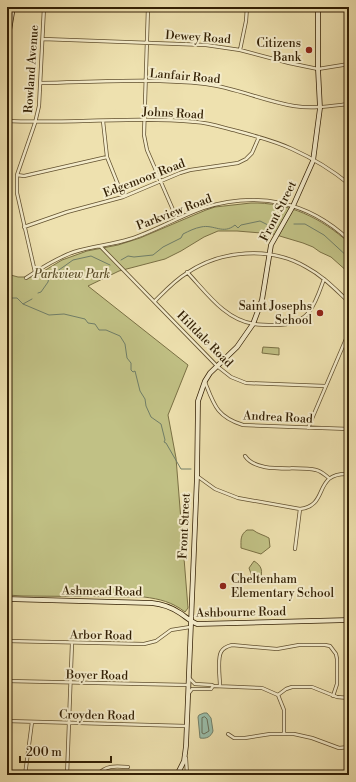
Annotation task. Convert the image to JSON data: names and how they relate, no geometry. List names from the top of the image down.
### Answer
{
  "streets": {
    "street": [
      "Dewey Road",
      "Rowland Avenue",
      "Lanfair Road",
      "Johns Road",
      "Edgemoor Road",
      "Front Street",
      "Parkview Road",
      "Hilldale Road",
      "Andrea Road",
      "Ashmead Road",
      "Ashbourne Road",
      "Arbor Road",
      "Boyer Road",
      "Croyden Road"
    ]
  },
  "crossings": [
    ["Dewey Road", "Rowland Avenue"],
    ["Dewey Road", "Front Street"],
    ["Rowland Avenue", "Lanfair Road"],
    ["Rowland Avenue", "Johns Road"],
    ["Rowland Avenue", "Edgemoor Road"],
    ["Rowland Avenue", "Parkview Road"],
    ["Lanfair Road", "Front Street"],
    ["Johns Road", "Edgemoor Road"],
    ["Johns Road", "Front Street"],
    ["Front Street", "Parkview Road"],
    ["Front Street", "Hilldale Road"],
    ["Front Street", "Andrea Road"],
    ["Front Street", "Ashmead Road"],
    ["Front Street", "Ashbourne Road"],
    ["Parkview Road", "Hilldale Road"],
    ["Ashmead Road", "Ashbourne Road"],
    ["Ashbourne Road", "Arbor Road"],
    ["Ashbourne Road", "Boyer Road"],
    ["Ashbourne Road", "Croyden Road"]
  ],
  "parks": ["Parkview Park"],
  "places": ["Citizens Bank", "Saint Josephs School", "Cheltenham Elementary School"],
  "scale_bar": "200 m"
}
